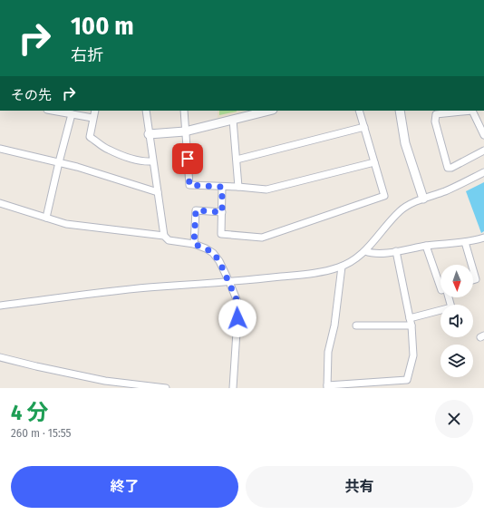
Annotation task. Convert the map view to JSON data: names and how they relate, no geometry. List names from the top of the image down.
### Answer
{
  "north": "bottom",
  "page": {
    "turn": ["100 m", "右折"],
    "then": "その先",
    "heading": ["4 分", "260 m · 15:55"],
    "buttons": ["終了", "共有"]
  }
}
